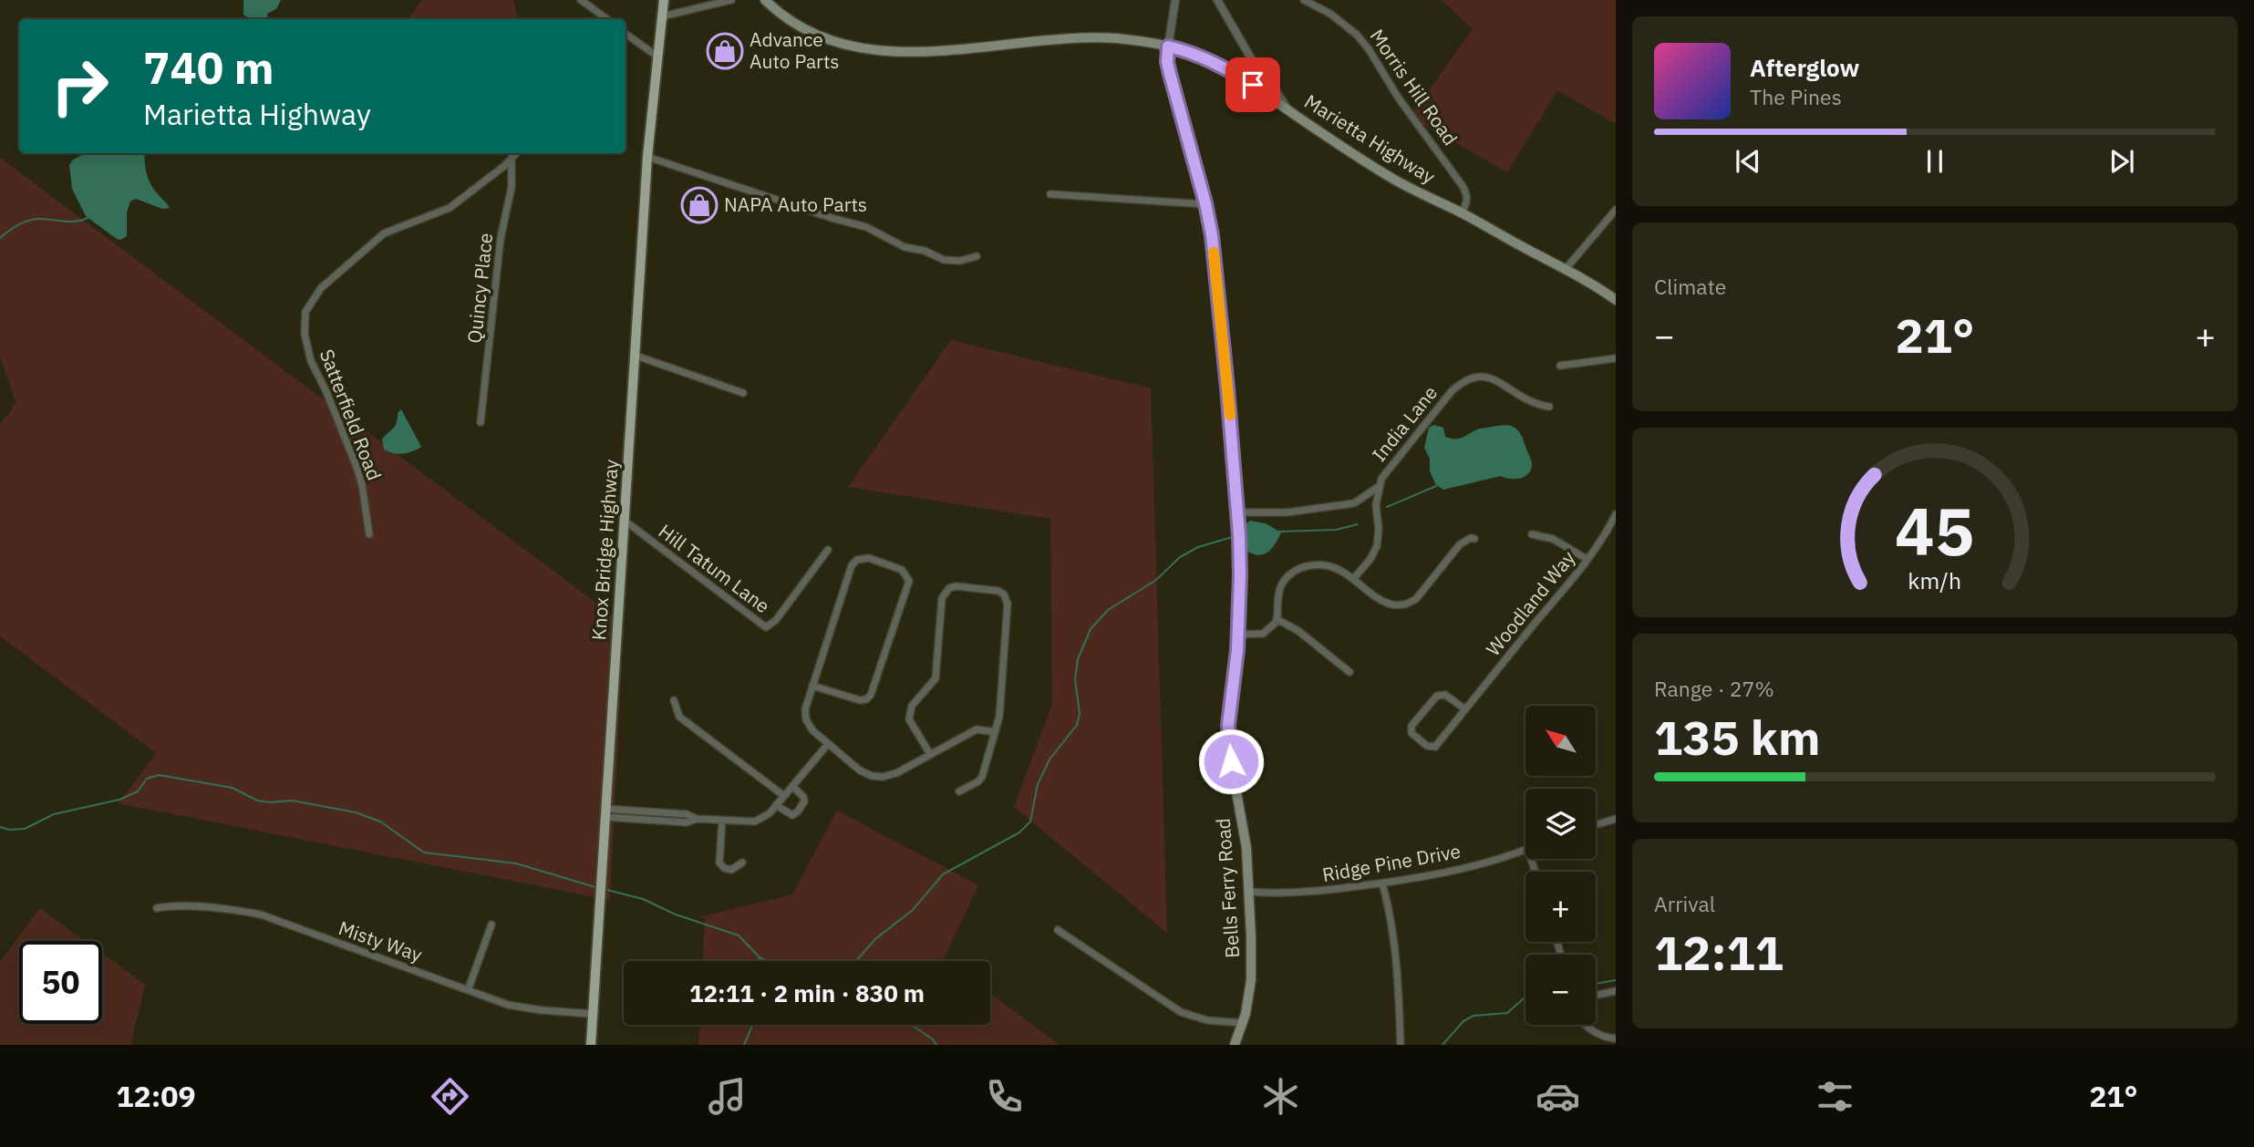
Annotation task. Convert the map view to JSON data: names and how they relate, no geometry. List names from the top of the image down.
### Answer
{
  "streets": {
    "main road": ["Marietta Highway", "Knox Bridge Highway", "Bells Ferry Road"],
    "street": [
      "Morris Hill Road",
      "Quincy Place",
      "Satterfield Road",
      "India Lane",
      "Hill Tatum Lane",
      "Woodland Way",
      "Ridge Pine Drive",
      "Misty Way"
    ]
  },
  "crossings": [
    ["Morris Hill Road", "Marietta Highway"],
    ["Marietta Highway", "Bells Ferry Road"],
    ["Quincy Place", "Satterfield Road"],
    ["Knox Bridge Highway", "Hill Tatum Lane"],
    ["Knox Bridge Highway", "Misty Way"],
    ["Ridge Pine Drive", "Bells Ferry Road"]
  ],
  "places": {
    "shop": ["Advance Auto Parts", "NAPA Auto Parts"]
  },
  "north": "top left",
  "page": {
    "turn": ["740 m", "Marietta Highway"],
    "song": ["Afterglow", "The Pines"],
    "tile": [
      "Climate",
      ["Range · 27%", "135 km"],
      ["Arrival", "12:11"]
    ],
    "heat": ["−", "21°", "+"],
    "map_buttons": ["+", "−"],
    "limit": "50",
    "trip": "12:11 · 2 min · 830 m",
    "tabs": ["12:09", "21°"],
    "gauge": ["45", "km/h"]
  }
}
